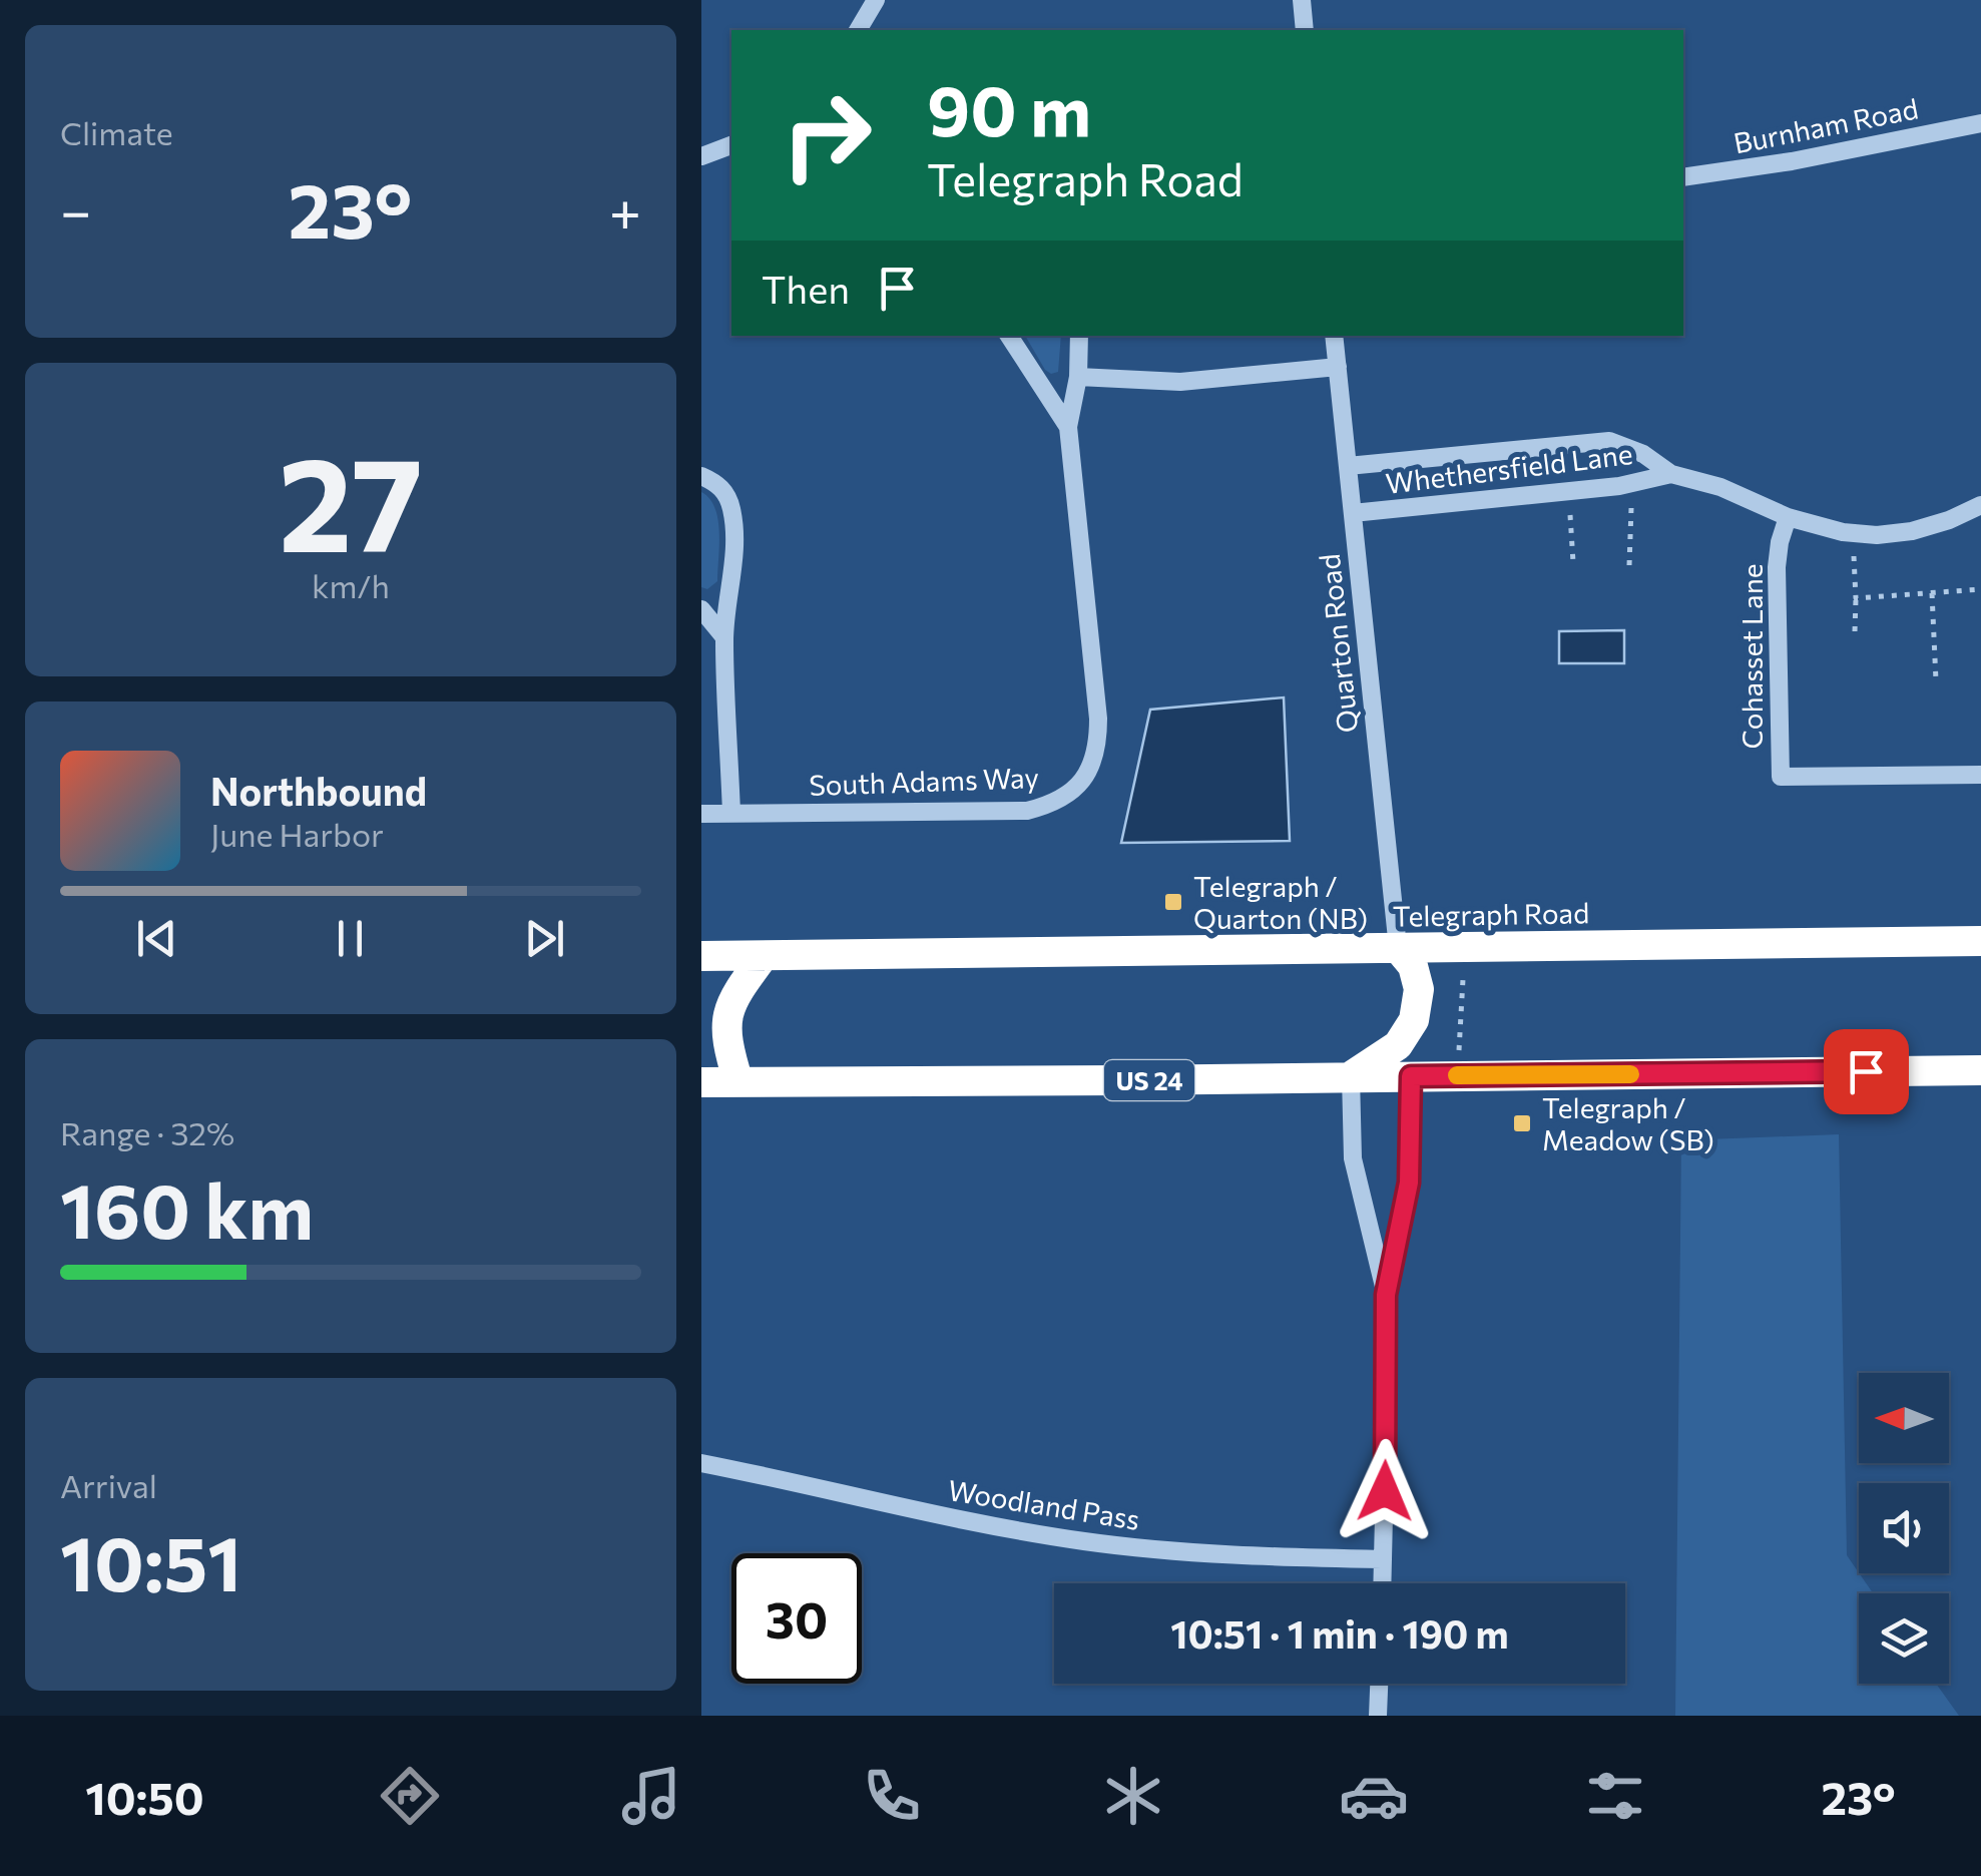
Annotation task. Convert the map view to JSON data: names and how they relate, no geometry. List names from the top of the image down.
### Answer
{
  "streets": {
    "highway": ["Telegraph Road", "US 24"],
    "street": [
      "Burnham Road",
      "Whethersfield Lane",
      "Quarton Road",
      "Cohasset Lane",
      "South Adams Way",
      "Woodland Pass"
    ]
  },
  "crossings": [
    ["Whethersfield Lane", "Quarton Road"],
    ["Whethersfield Lane", "Cohasset Lane"],
    ["Quarton Road", "Telegraph Road"]
  ],
  "places": {
    "transit": ["Telegraph / Quarton (NB)", "Telegraph / Meadow (SB)"]
  },
  "north": "left",
  "page": {
    "tile": [
      "Climate",
      ["27", "km/h"],
      ["Range · 32%", "160 km"],
      ["Arrival", "10:51"]
    ],
    "turn": ["90 m", "Telegraph Road"],
    "heat": ["−", "23°", "+"],
    "then": "Then",
    "song": ["Northbound", "June Harbor"],
    "limit": "30",
    "trip": "10:51 · 1 min · 190 m",
    "tabs": ["10:50", "23°"]
  }
}
